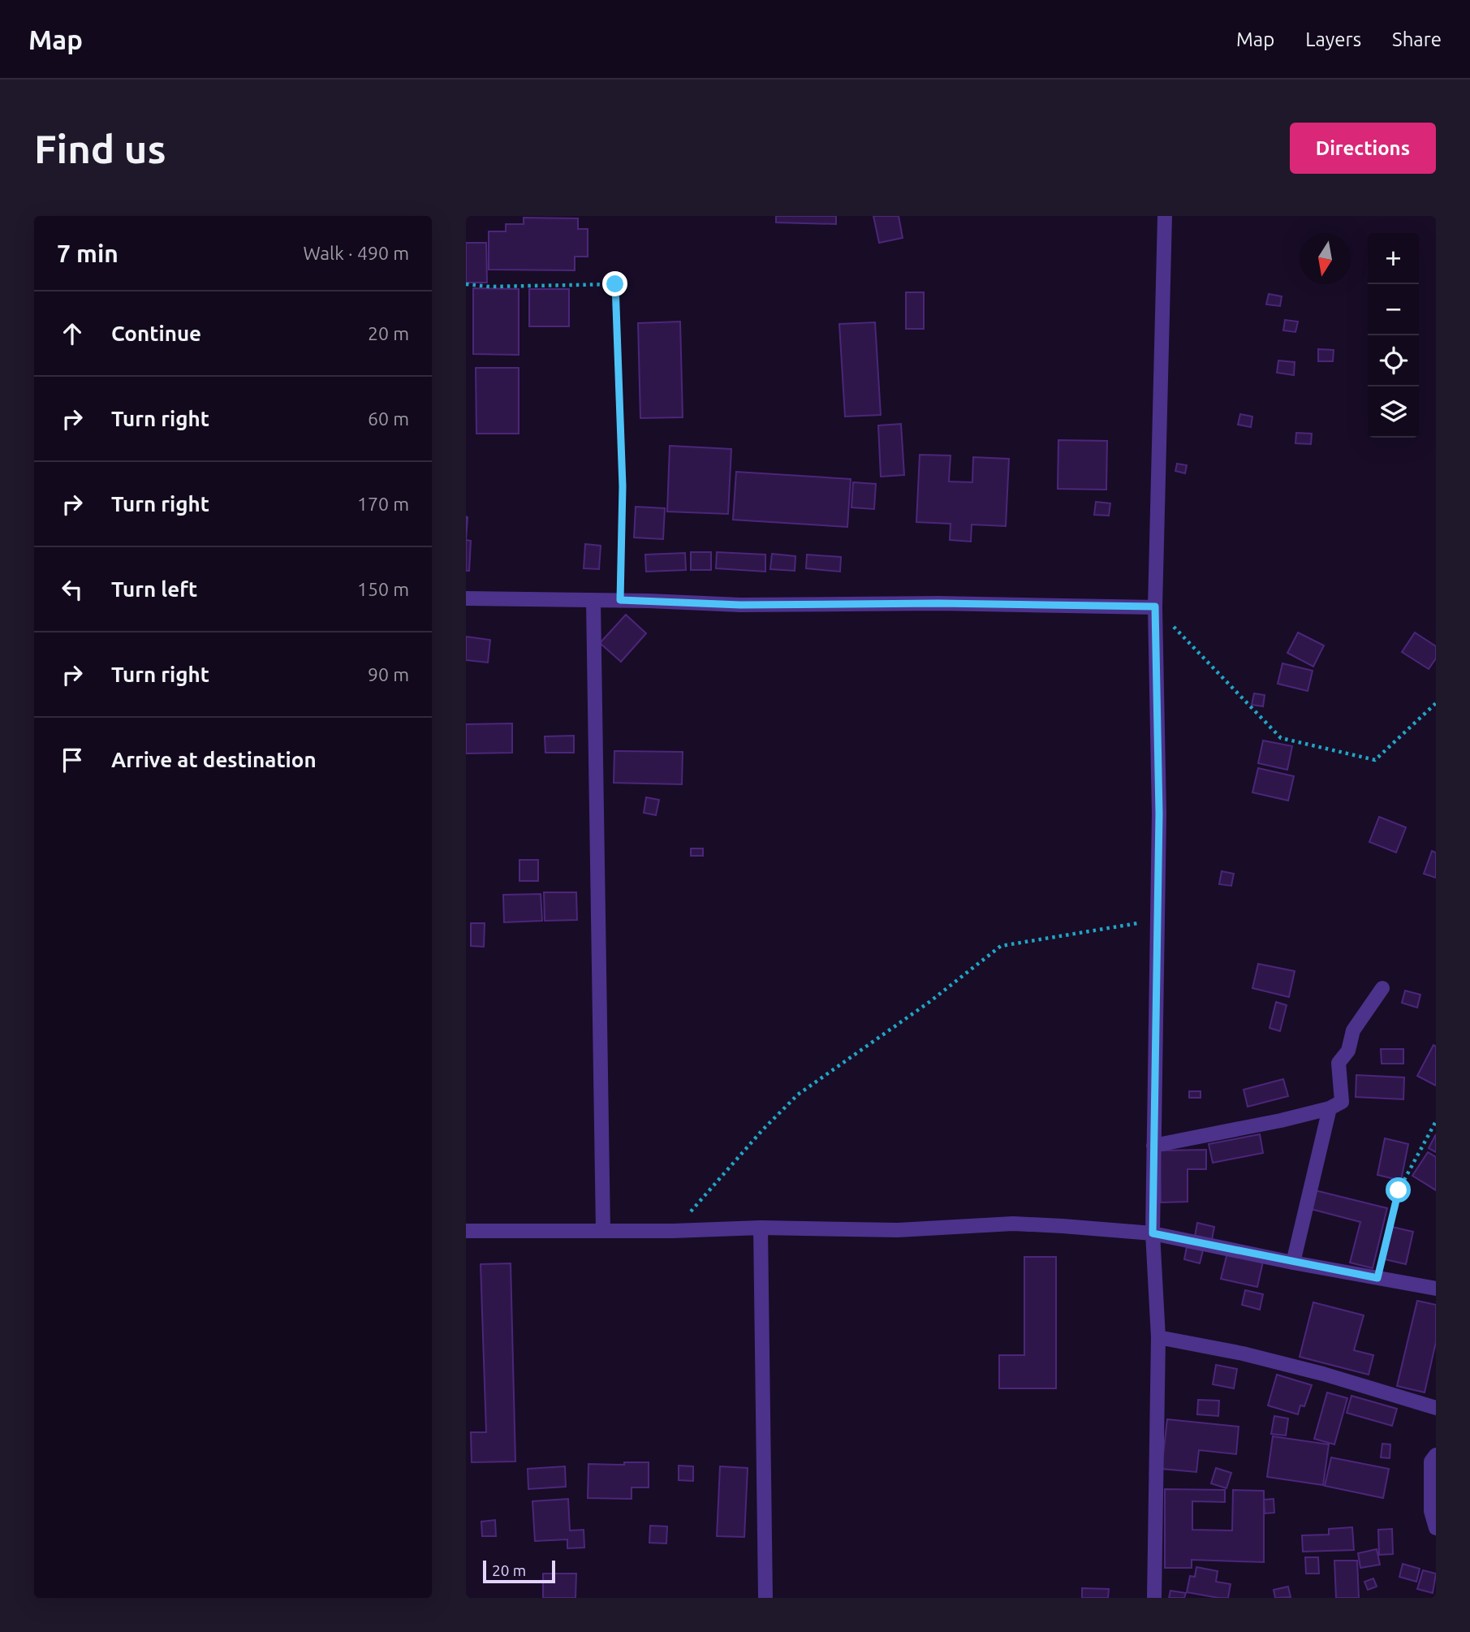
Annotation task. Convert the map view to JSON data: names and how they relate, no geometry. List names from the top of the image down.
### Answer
{
  "scale_bar": "20 m",
  "north": "bottom",
  "page": {
    "header": "Map",
    "nav": ["Map", "Layers", "Share"],
    "buttons": "Directions",
    "title": "Find us",
    "heading": ["7 min", "Walk · 490 m"],
    "map_buttons": ["+", "−"],
    "list": [
      ["Continue", "20 m"],
      ["Turn right", "60 m"],
      ["Turn right", "170 m"],
      ["Turn left", "150 m"],
      ["Turn right", "90 m"],
      "Arrive at destination"
    ],
    "scale": "20 m"
  }
}
